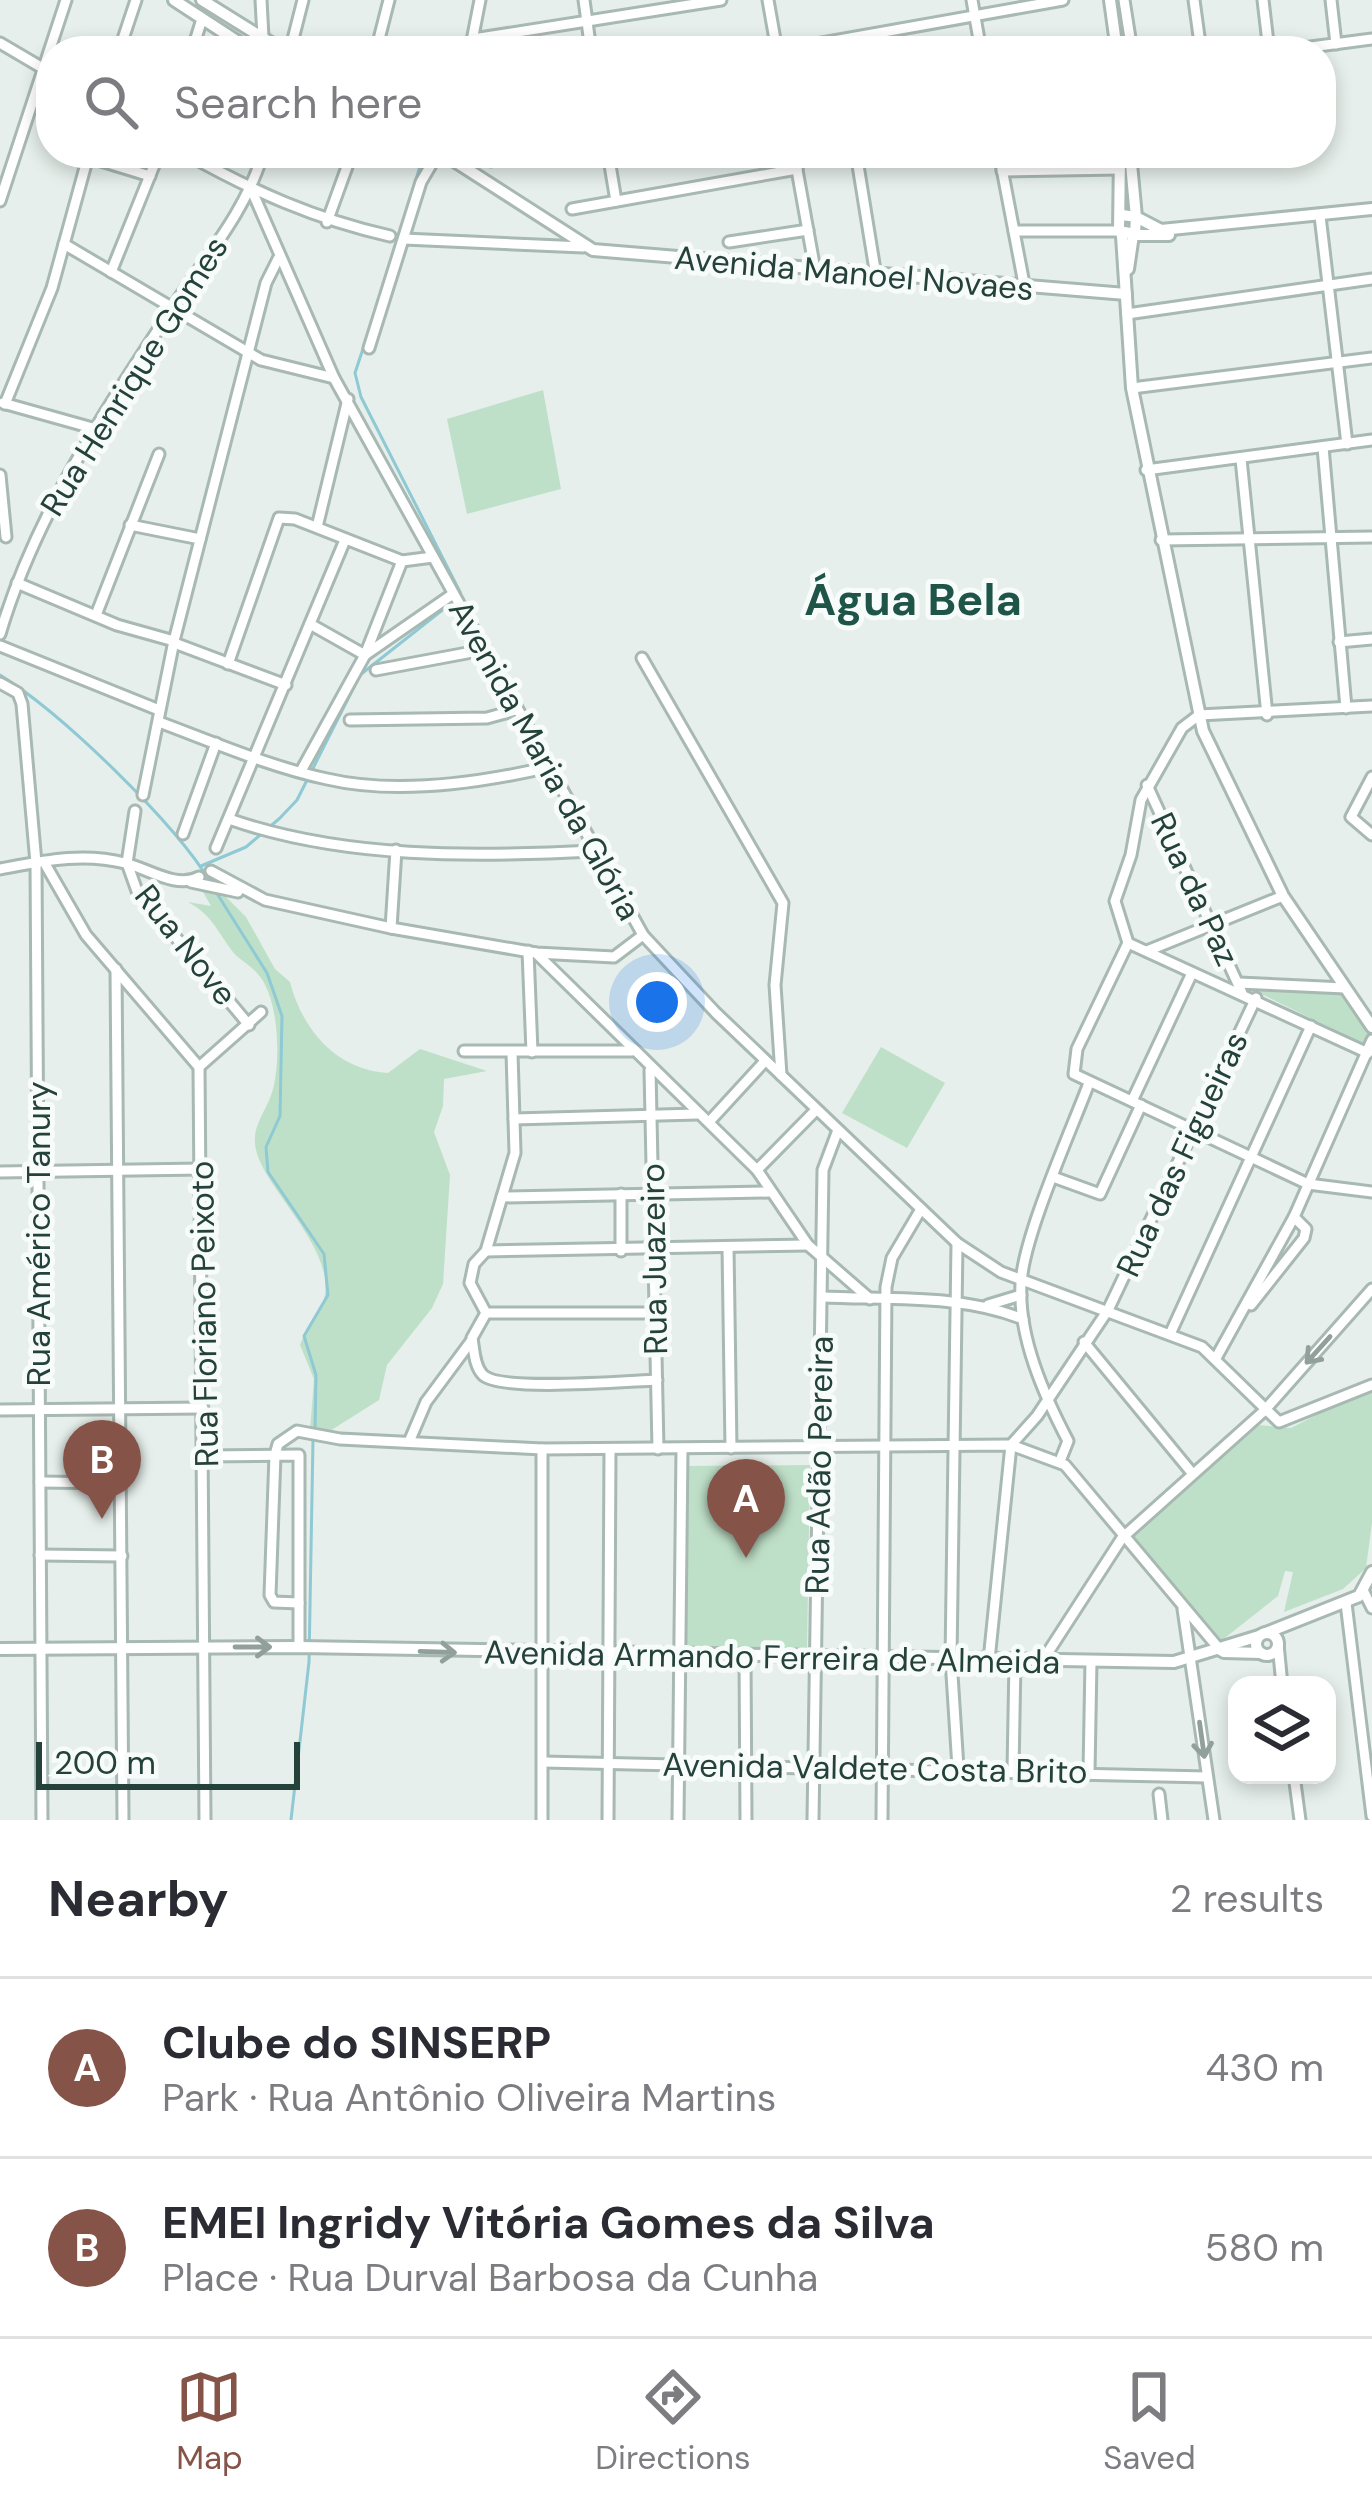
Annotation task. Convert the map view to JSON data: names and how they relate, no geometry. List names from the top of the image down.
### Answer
{
  "streets": {
    "street": [
      "Avenida Manoel Novaes",
      "Rua Henrique Gomes",
      "Avenida Maria da Glória",
      "Rua da Paz",
      "Rua Nove",
      "Rua das Figueiras",
      "Rua Américo Tanury",
      "Rua Juazeiro",
      "Rua Floriano Peixoto",
      "Rua Adão Pereira",
      "Avenida Armando Ferreira de Almeida",
      "Avenida Valdete Costa Brito"
    ]
  },
  "crossings": [
    ["Rua Henrique Gomes", "Avenida Maria da Glória"],
    ["Avenida Maria da Glória", "Rua das Figueiras"],
    ["Avenida Maria da Glória", "Rua Adão Pereira"],
    ["Rua Américo Tanury", "Avenida Armando Ferreira de Almeida"],
    ["Rua Floriano Peixoto", "Avenida Armando Ferreira de Almeida"],
    ["Rua Adão Pereira", "Avenida Armando Ferreira de Almeida"],
    ["Rua Adão Pereira", "Avenida Valdete Costa Brito"]
  ],
  "districts": ["Água Bela"],
  "scale_bar": "200 m",
  "page": {
    "search": "Search here",
    "pins": ["B", "A"],
    "scale": "200 m",
    "heading": ["Nearby", "2 results"],
    "list": [
      {
        "mark": "A",
        "name": "Clube do SINSERP",
        "note": "Park · Rua Antônio Oliveira Martins",
        "value": "430 m"
      },
      {
        "mark": "B",
        "name": "EMEI lngridy Vitória Gomes da Silva",
        "note": "Place · Rua Durval Barbosa da Cunha",
        "value": "580 m"
      }
    ],
    "nav": ["Map", "Directions", "Saved"]
  }
}
